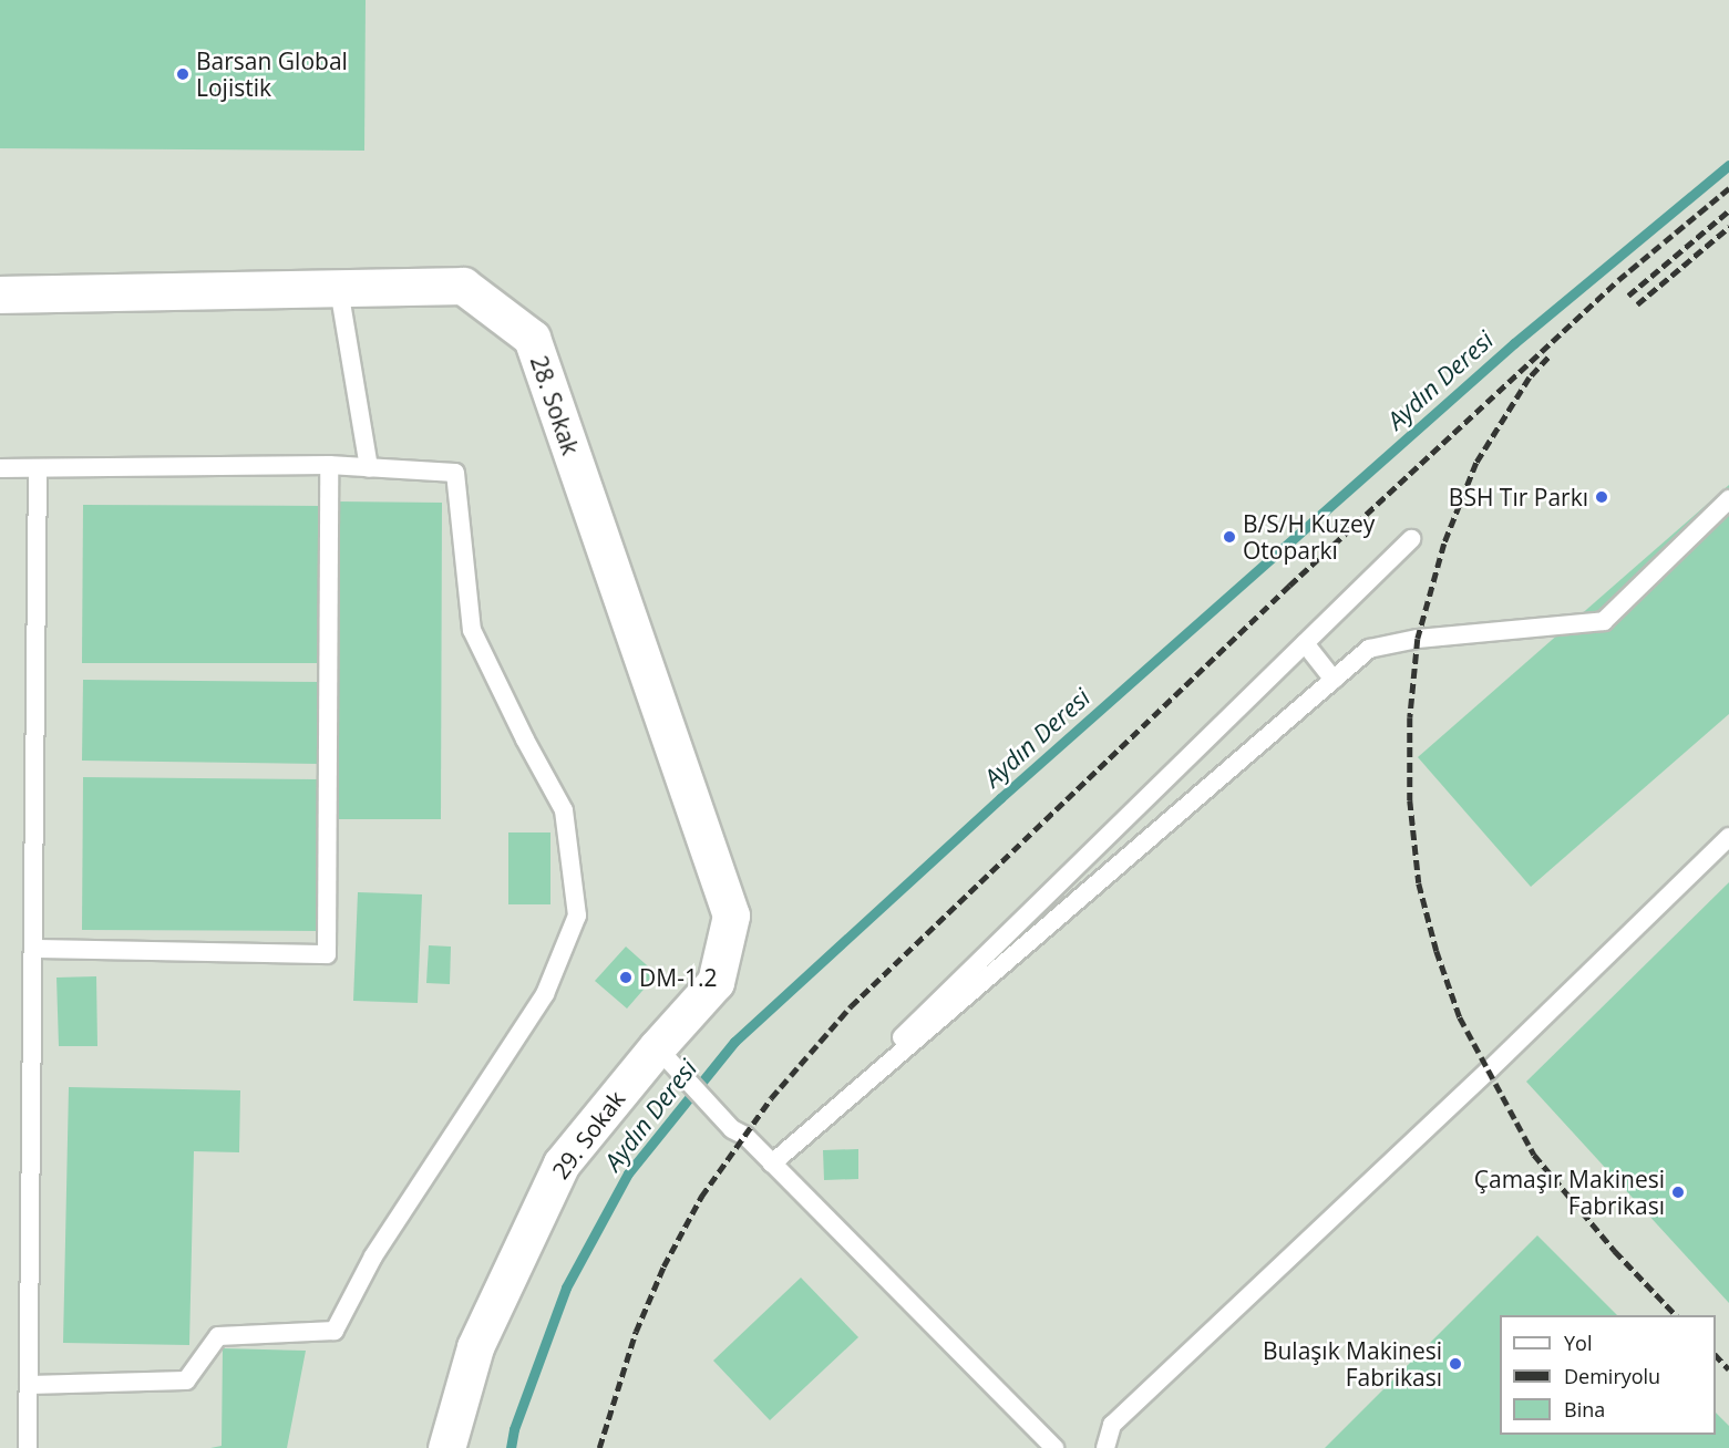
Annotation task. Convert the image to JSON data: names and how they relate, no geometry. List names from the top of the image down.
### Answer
{
  "streets": {
    "street": ["28. Sokak", "29. Sokak"]
  },
  "crossings": [
    ["28. Sokak", "29. Sokak"]
  ],
  "water": ["Aydın Deresi"],
  "places": [
    "Barsan Global Lojistik",
    "BSH Tır Parkı",
    "B/S/H Kuzey Otoparkı",
    "DM-1.2",
    "Çamaşır Makinesi Fabrikası",
    "Bulaşık Makinesi Fabrikası"
  ],
  "legend": ["Yol", "Demiryolu", "Bina"]
}
